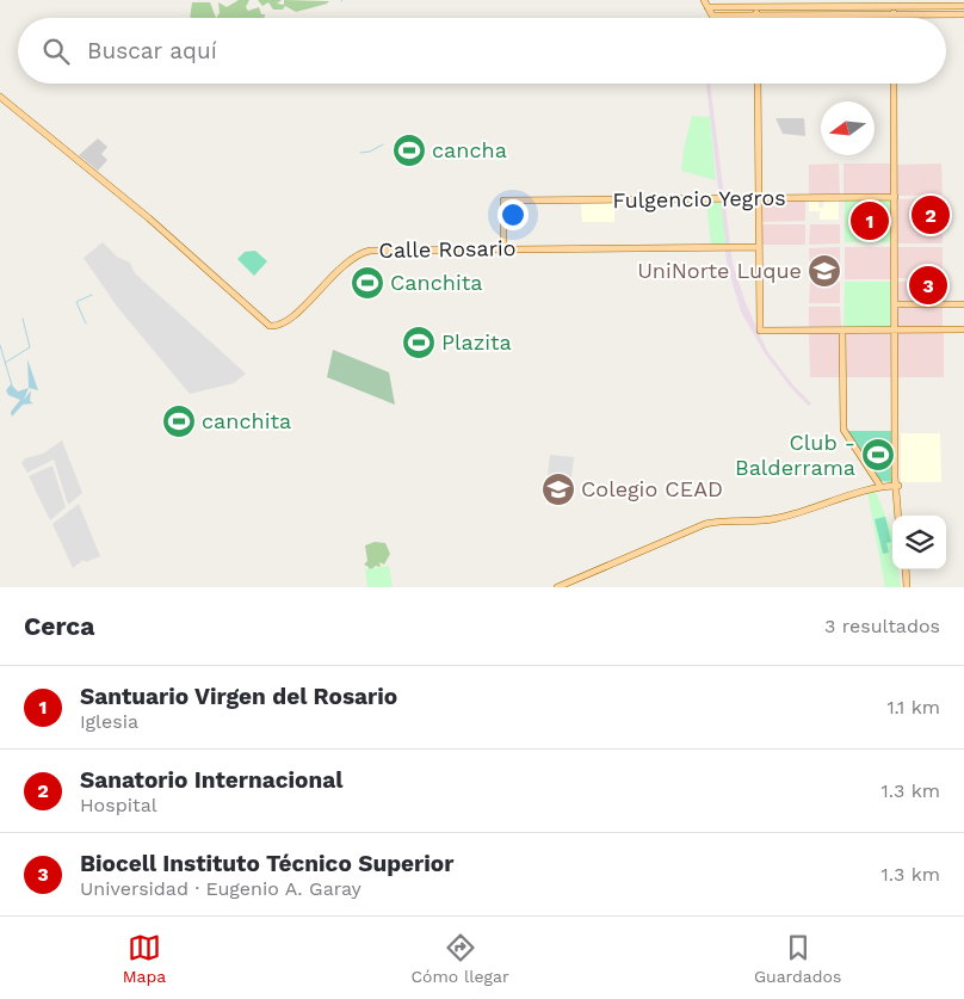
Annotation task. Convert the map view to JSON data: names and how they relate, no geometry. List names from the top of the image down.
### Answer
{
  "streets": {
    "main road": ["Fulgencio Yegros", "Calle Rosario"]
  },
  "crossings": [
    ["Fulgencio Yegros", "Calle Rosario"]
  ],
  "places": {
    "sports": [
      "cancha",
      "Canchita",
      "Plazita",
      "canchita",
      "Club - Balderrama"
    ],
    "school or university": ["UniNorte Luque", "Colegio CEAD"]
  },
  "north": "left",
  "page": {
    "search": "Buscar aquí",
    "pins": ["2", "1", "3"],
    "heading": ["Cerca", "3 resultados"],
    "list": [
      {
        "mark": "1",
        "name": "Santuario Virgen del Rosario",
        "note": "Iglesia",
        "value": "1.1 km"
      },
      {
        "mark": "2",
        "name": "Sanatorio Internacional",
        "note": "Hospital",
        "value": "1.3 km"
      },
      {
        "mark": "3",
        "name": "Biocell Instituto Técnico Superior",
        "note": "Universidad · Eugenio A. Garay",
        "value": "1.3 km"
      }
    ],
    "nav": ["Mapa", "Cómo llegar", "Guardados"]
  }
}
